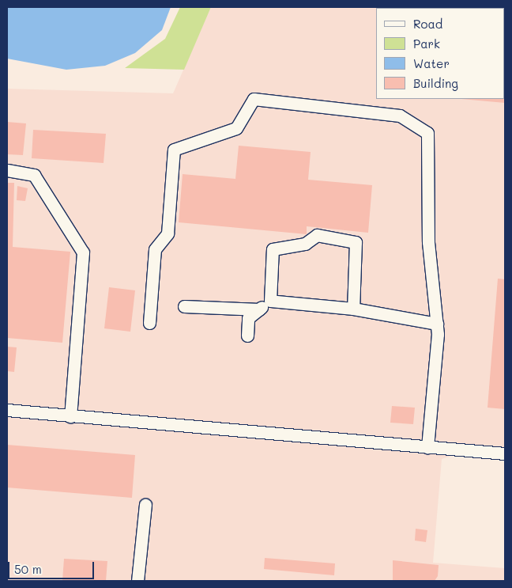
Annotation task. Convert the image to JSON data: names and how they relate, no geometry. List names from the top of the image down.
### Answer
{
  "legend": [
    "Road",
    "Park",
    "Water",
    "Building"
  ],
  "scale_bar": "50 m"
}
